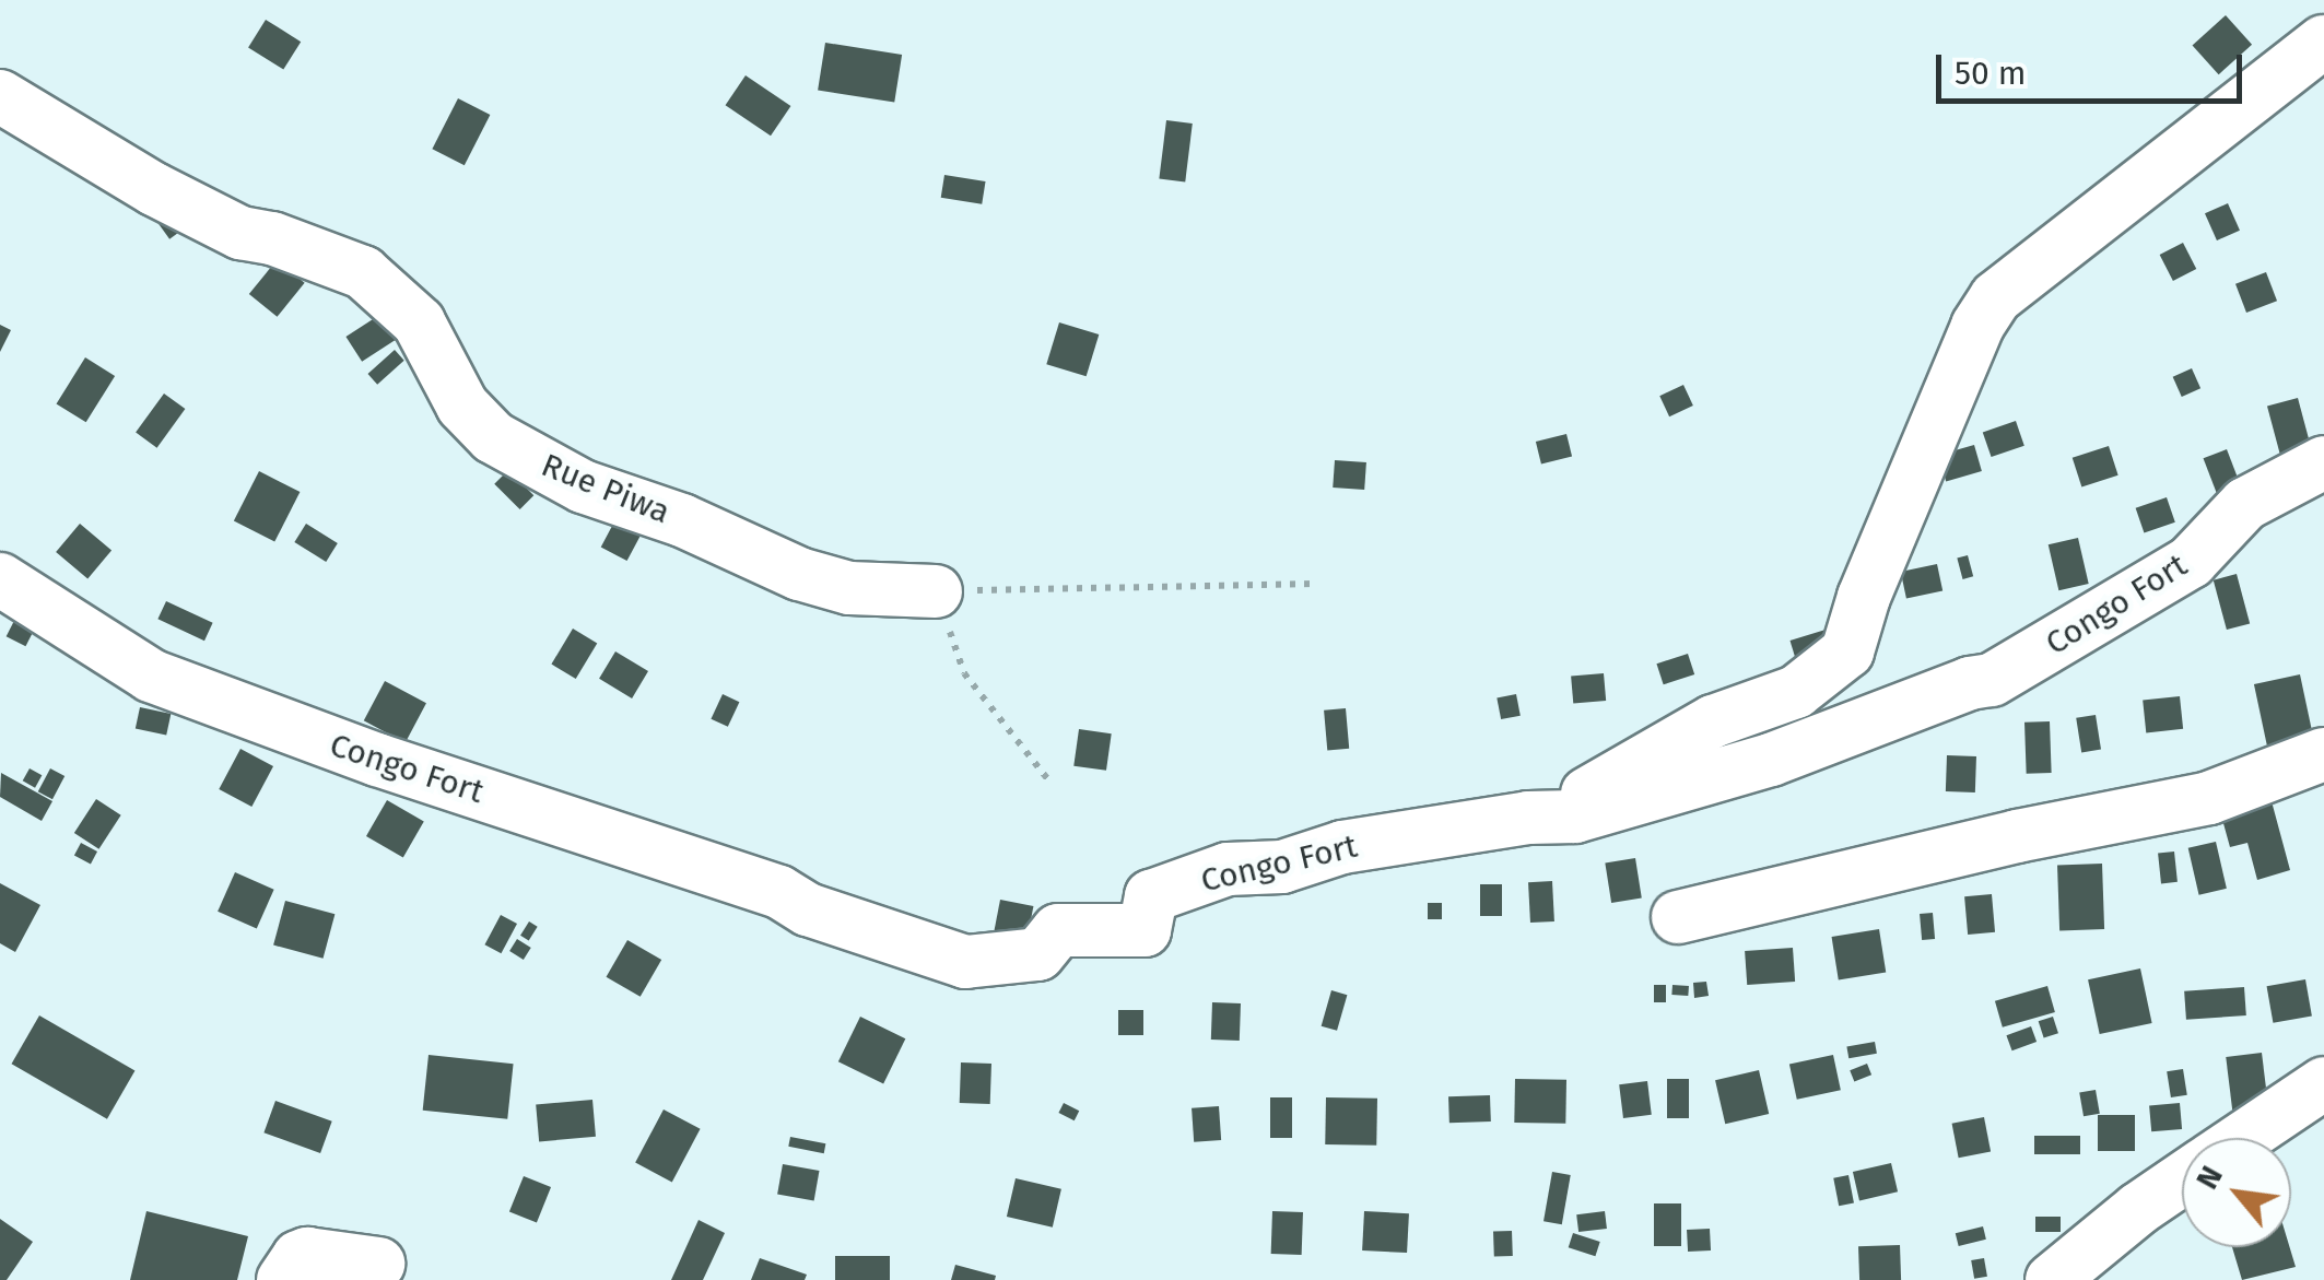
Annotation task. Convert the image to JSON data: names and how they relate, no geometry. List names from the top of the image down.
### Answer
{
  "streets": {
    "street": ["Rue Piwa", "Congo Fort"]
  },
  "scale_bar": "50 m",
  "north": "top left"
}
